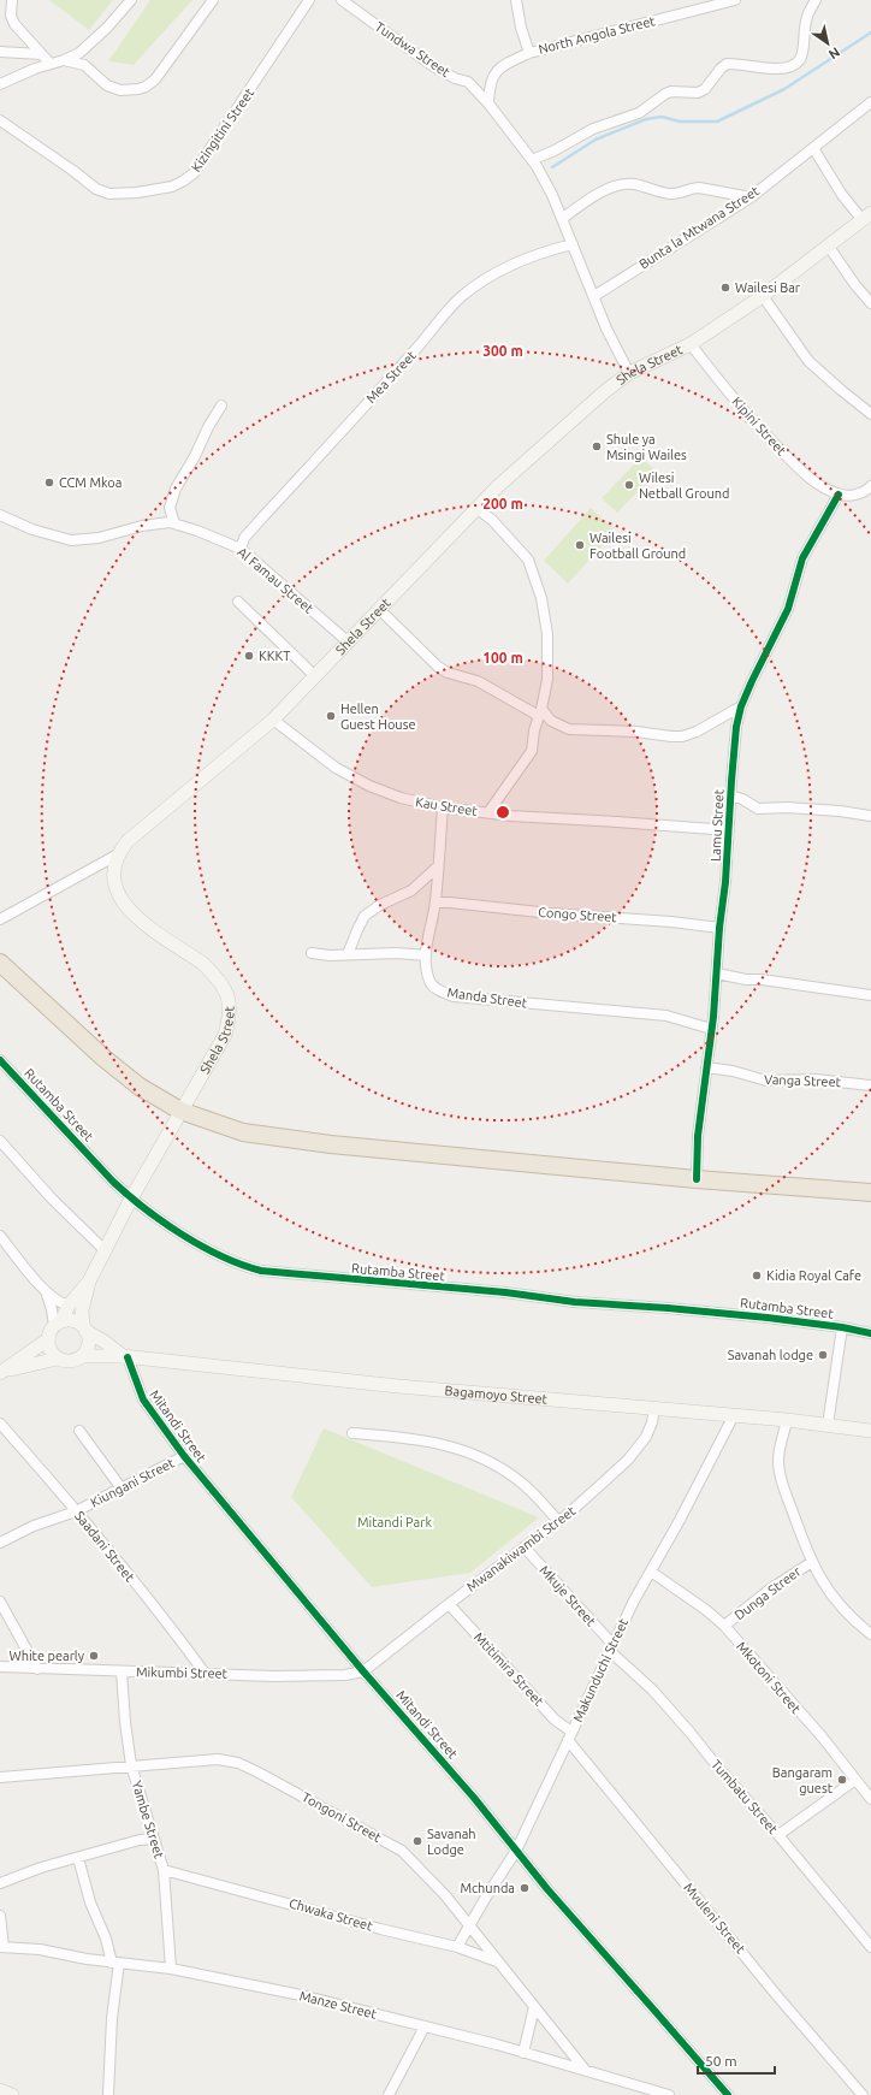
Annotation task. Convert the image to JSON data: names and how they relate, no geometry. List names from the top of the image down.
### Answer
{
  "streets": {
    "main road": ["Shela Street", "Bagamoyo Street"],
    "street": [
      "North Angola Street",
      "Tundwa Street",
      "Kizingitini Street",
      "Bunta la Mtwana Street",
      "Mea Street",
      "Kipini Street",
      "Al Famau Street",
      "Kau Street",
      "Lamu Street",
      "Congo Street",
      "Manda Street",
      "Vanga Street",
      "Rutamba Street",
      "Mitandi Street",
      "Kiungani Street",
      "Saadani Street",
      "Mwanakiwambi Street",
      "Dunga Streer",
      "Mkuje Street",
      "Mtitimira Street",
      "Makunduchi Street",
      "Mikumbi Street",
      "Mkotoni Street",
      "Tumbatu Street",
      "Tongoni Street",
      "Yambe Street",
      "Chwaka Street",
      "Mvuleni Street",
      "Manze Street"
    ]
  },
  "crossings": [
    ["North Angola Street", "Tundwa Street"],
    ["Tundwa Street", "Bunta la Mtwana Street"],
    ["Tundwa Street", "Shela Street"],
    ["Tundwa Street", "Mea Street"],
    ["Shela Street", "Kipini Street"],
    ["Shela Street", "Al Famau Street"],
    ["Shela Street", "Kau Street"],
    ["Shela Street", "Rutamba Street"],
    ["Mea Street", "Al Famau Street"],
    ["Kipini Street", "Lamu Street"],
    ["Kau Street", "Lamu Street"],
    ["Kau Street", "Manda Street"],
    ["Lamu Street", "Congo Street"],
    ["Lamu Street", "Manda Street"],
    ["Lamu Street", "Vanga Street"],
    ["Congo Street", "Manda Street"],
    ["Bagamoyo Street", "Mitandi Street"],
    ["Bagamoyo Street", "Mwanakiwambi Street"],
    ["Bagamoyo Street", "Makunduchi Street"],
    ["Mitandi Street", "Kiungani Street"],
    ["Mitandi Street", "Mwanakiwambi Street"],
    ["Mitandi Street", "Makunduchi Street"],
    ["Mitandi Street", "Mikumbi Street"],
    ["Kiungani Street", "Saadani Street"],
    ["Saadani Street", "Mikumbi Street"],
    ["Mwanakiwambi Street", "Mkuje Street"],
    ["Mwanakiwambi Street", "Mtitimira Street"],
    ["Mwanakiwambi Street", "Mikumbi Street"],
    ["Dunga Streer", "Mkotoni Street"],
    ["Mkuje Street", "Makunduchi Street"],
    ["Mkuje Street", "Tumbatu Street"],
    ["Mtitimira Street", "Makunduchi Street"],
    ["Mtitimira Street", "Mvuleni Street"],
    ["Makunduchi Street", "Mkotoni Street"],
    ["Makunduchi Street", "Tumbatu Street"],
    ["Makunduchi Street", "Tongoni Street"],
    ["Makunduchi Street", "Chwaka Street"],
    ["Makunduchi Street", "Mvuleni Street"],
    ["Mikumbi Street", "Yambe Street"],
    ["Tongoni Street", "Yambe Street"],
    ["Tongoni Street", "Chwaka Street"],
    ["Tongoni Street", "Manze Street"],
    ["Yambe Street", "Chwaka Street"],
    ["Yambe Street", "Manze Street"]
  ],
  "parks": ["Mitandi Park"],
  "places": [
    "Wailesi Bar",
    "Shule ya Msingi Wailes",
    "CCM Mkoa",
    "Wilesi Netball Ground",
    "Wailesi Football Ground",
    "KKKT",
    "Hellen Guest House",
    "Kidia Royal Cafe",
    "Savanah lodge",
    "White pearly",
    "Bangaram guest",
    "Savanah Lodge",
    "Mchunda"
  ],
  "scale_bar": "50 m",
  "north": "bottom right",
  "rings": ["300 m", "200 m", "100 m"]
}
